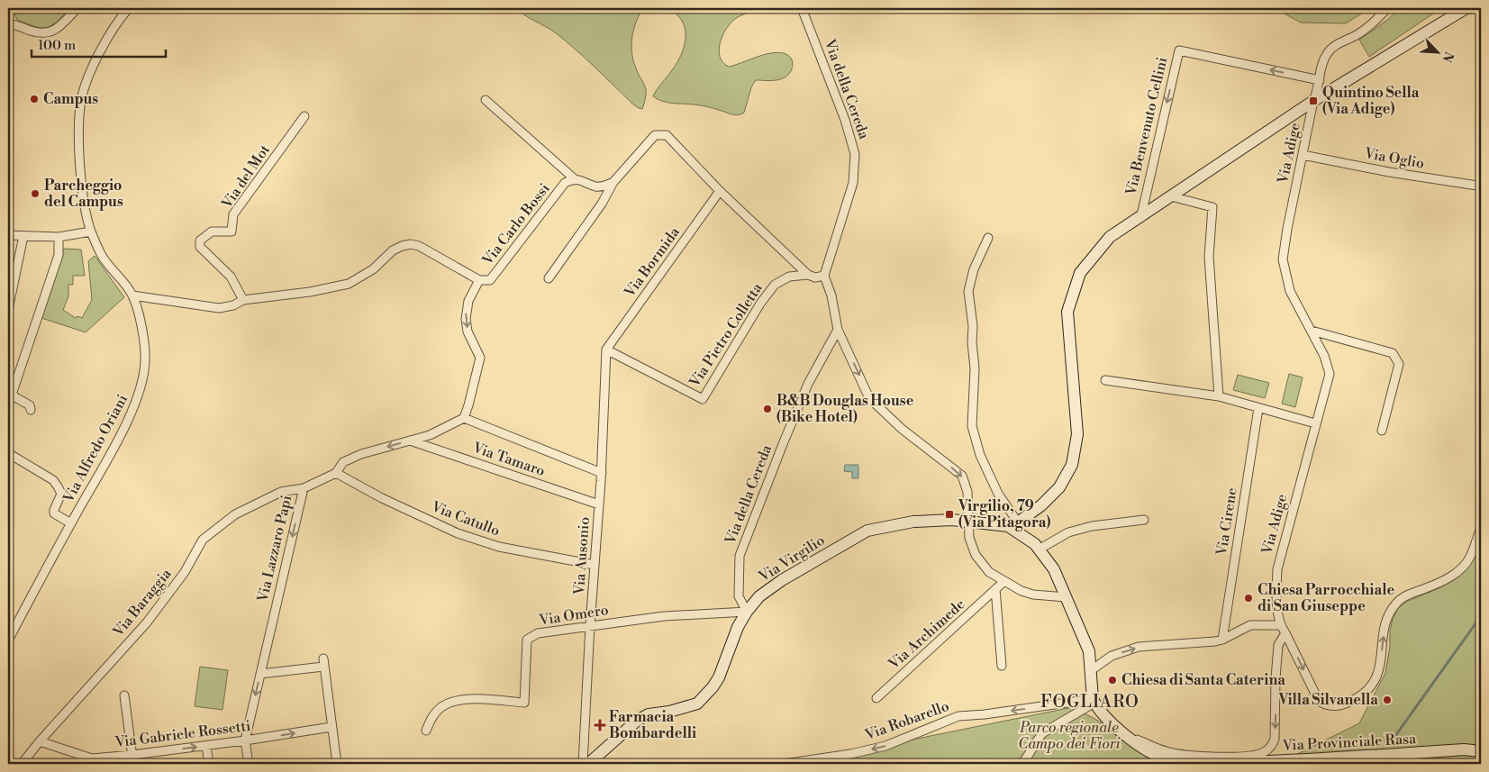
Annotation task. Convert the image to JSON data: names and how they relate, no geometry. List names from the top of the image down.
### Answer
{
  "streets": {
    "main road": ["Via Benvenuto Cellini", "Via Virgilio", "Via Provinciale Rasa"],
    "street": [
      "Via della Cereda",
      "Via Adige",
      "Via Oglio",
      "Via del Mot",
      "Via Carlo Bossi",
      "Via Bormida",
      "Via Pietro Colletta",
      "Via Alfredo Oriani",
      "Via Tamaro",
      "Via Catullo",
      "Via Cirene",
      "Via Lazzaro Papi",
      "Via Ausonio",
      "Via Baraggia",
      "Via Omero",
      "Via Archimede",
      "Via Robarello",
      "Via Gabriele Rossetti"
    ]
  },
  "crossings": [
    ["Via della Cereda", "Via Pietro Colletta"],
    ["Via della Cereda", "Via Virgilio"],
    ["Via della Cereda", "Via Omero"],
    ["Via Benvenuto Cellini", "Via Adige"],
    ["Via Benvenuto Cellini", "Via Virgilio"],
    ["Via Adige", "Via Oglio"],
    ["Via Bormida", "Via Pietro Colletta"],
    ["Via Bormida", "Via Ausonio"],
    ["Via Pietro Colletta", "Via Ausonio"],
    ["Via Tamaro", "Via Lazzaro Papi"],
    ["Via Tamaro", "Via Ausonio"],
    ["Via Catullo", "Via Lazzaro Papi"],
    ["Via Catullo", "Via Ausonio"],
    ["Via Lazzaro Papi", "Via Baraggia"],
    ["Via Lazzaro Papi", "Via Gabriele Rossetti"],
    ["Via Ausonio", "Via Omero"],
    ["Via Virgilio", "Via Omero"],
    ["Via Baraggia", "Via Gabriele Rossetti"],
    ["Via Robarello", "Via Provinciale Rasa"]
  ],
  "one_way": ["Via Lazzaro Papi", "Via Robarello", "Via Gabriele Rossetti"],
  "districts": ["FOGLIARO"],
  "parks": ["Parco regionale Campo dei Fiori"],
  "places": {
    "other": [
      "Campus",
      "Parcheggio del Campus",
      "B&B Douglas House (Bike Hotel)",
      "Chiesa Parrocchiale di San Giuseppe",
      "Chiesa di Santa Caterina",
      "Villa Silvanella"
    ],
    "transit": ["Quintino Sella (Via Adige)", "Virgilio, 79 (Via Pitagora)"],
    "health": ["Farmacia Bombardelli"]
  },
  "scale_bar": "100 m",
  "north": "bottom right"
}
